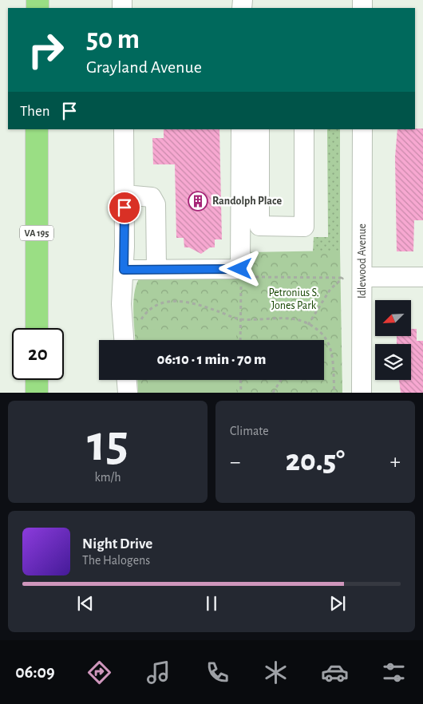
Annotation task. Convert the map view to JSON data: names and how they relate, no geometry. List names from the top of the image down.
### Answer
{
  "streets": {
    "highway": ["VA 195"],
    "street": ["Idlewood Avenue"]
  },
  "parks": ["Petronius S. Jones Park"],
  "places": {
    "building": ["Randolph Place"]
  },
  "north": "bottom left",
  "page": {
    "turn": ["50 m", "Grayland Avenue"],
    "then": "Then",
    "limit": "20",
    "trip": "06:10 · 1 min · 70 m",
    "tile": [
      ["15", "km/h"],
      "Climate"
    ],
    "heat": ["−", "20.5°", "+"],
    "song": ["Night Drive", "The Halogens"],
    "tabs": "06:09"
  }
}
